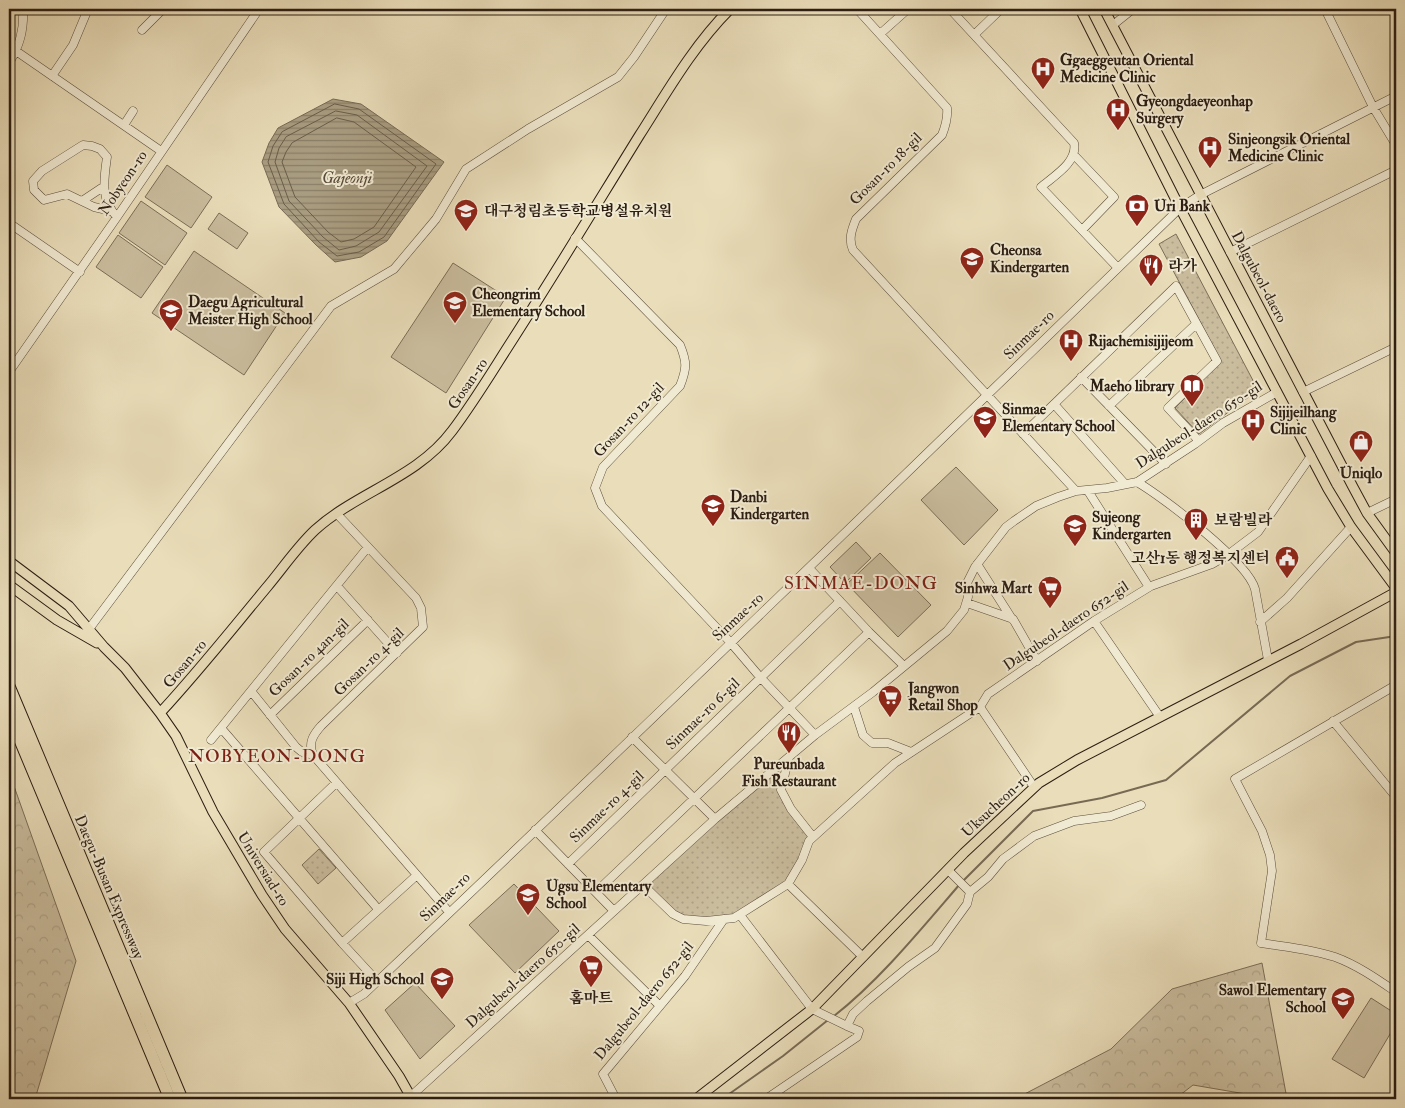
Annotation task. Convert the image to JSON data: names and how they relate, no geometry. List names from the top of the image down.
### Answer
{
  "streets": {
    "highway": ["Daegu-Busan Expressway"],
    "main road": [
      "Dalgubeol-daero",
      "Gosan-ro",
      "Uksucheon-ro",
      "Universiad-ro"
    ],
    "street": [
      "Gosan-ro 18-gil",
      "Nobyeon-ro",
      "Sinmae-ro",
      "Gosan-ro 12-gil",
      "Dalgubeol-daero 650-gil",
      "Dalgubeol-daero 652-gil",
      "Gosan-ro 4an-gil",
      "Gosan-ro 4-gil",
      "Sinmae-ro 6-gil",
      "Sinmae-ro 4-gil"
    ]
  },
  "crossings": [
    ["Gosan-ro 18-gil", "Sinmae-ro"],
    ["Dalgubeol-daero", "Sinmae-ro"],
    ["Sinmae-ro", "Gosan-ro 12-gil"],
    ["Sinmae-ro", "Sinmae-ro 6-gil"],
    ["Sinmae-ro", "Sinmae-ro 4-gil"],
    ["Sinmae-ro", "Universiad-ro"],
    ["Gosan-ro", "Gosan-ro 12-gil"],
    ["Gosan-ro", "Gosan-ro 4-gil"],
    ["Gosan-ro", "Universiad-ro"],
    ["Gosan-ro 12-gil", "Sinmae-ro 6-gil"],
    ["Dalgubeol-daero 650-gil", "Dalgubeol-daero 652-gil"],
    ["Dalgubeol-daero 650-gil", "Sinmae-ro 6-gil"],
    ["Dalgubeol-daero 650-gil", "Sinmae-ro 4-gil"],
    ["Dalgubeol-daero 650-gil", "Universiad-ro"],
    ["Gosan-ro 4an-gil", "Gosan-ro 4-gil"],
    ["Sinmae-ro 6-gil", "Sinmae-ro 4-gil"]
  ],
  "districts": ["SINMAE-DONG", "NOBYEON-DONG"],
  "water": ["Gajeonji"],
  "places": {
    "hospital": [
      "Ggaeggeutan Oriental Medicine Clinic",
      "Gyeongdaeyeonhap Surgery",
      "Sinjeongsik Oriental Medicine Clinic",
      "Rijachemisijijeom",
      "Sijijeilhang Clinic"
    ],
    "bank": ["Uri Bank"],
    "school or university": [
      "대구청림초등학교병설유치원",
      "Cheonsa Kindergarten",
      "Cheongrim Elementary School",
      "Daegu Agricultural Meister High School",
      "Sinmae Elementary School",
      "Danbi Kindergarten",
      "Sujeong Kindergarten",
      "Ugsu Elementary School",
      "Siji High School",
      "Sawol Elementary School"
    ],
    "restaurant": ["라가", "Pureunbada Fish Restaurant"],
    "library": ["Maeho library"],
    "shop": ["Uniqlo"],
    "building": ["보람빌라"],
    "public building": ["고산1동 행정복지센터"],
    "supermarket": ["Sinhwa Mart", "Jangwon Retail Shop", "홈마트"]
  }
}
